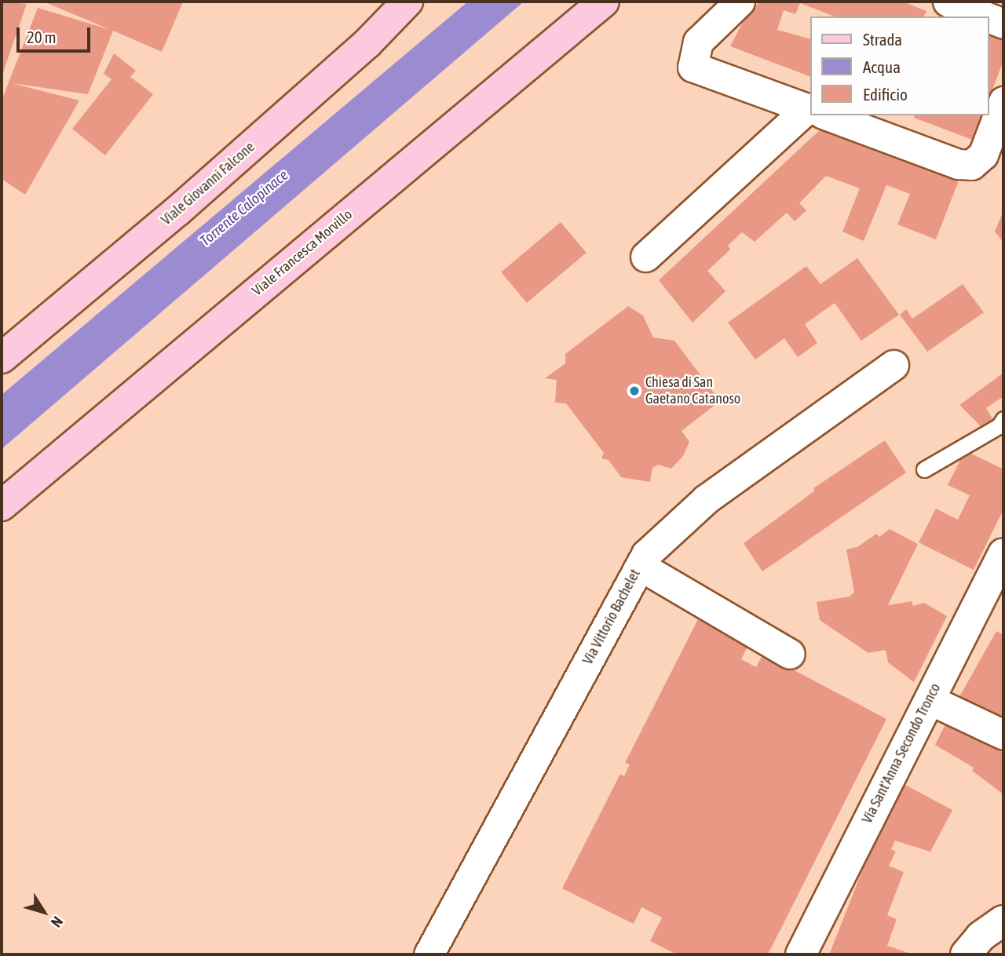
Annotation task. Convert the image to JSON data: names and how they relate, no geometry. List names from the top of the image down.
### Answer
{
  "streets": {
    "main road": ["Viale Giovanni Falcone", "Viale Francesca Morvillo"],
    "street": ["Via Vittorio Bachelet", "Via Sant'Anna Secondo Tronco"]
  },
  "water": ["Torrente Calopinace"],
  "places": ["Chiesa di San Gaetano Catanoso"],
  "legend": ["Strada", "Acqua", "Edificio"],
  "scale_bar": "20 m",
  "north": "bottom right"
}
